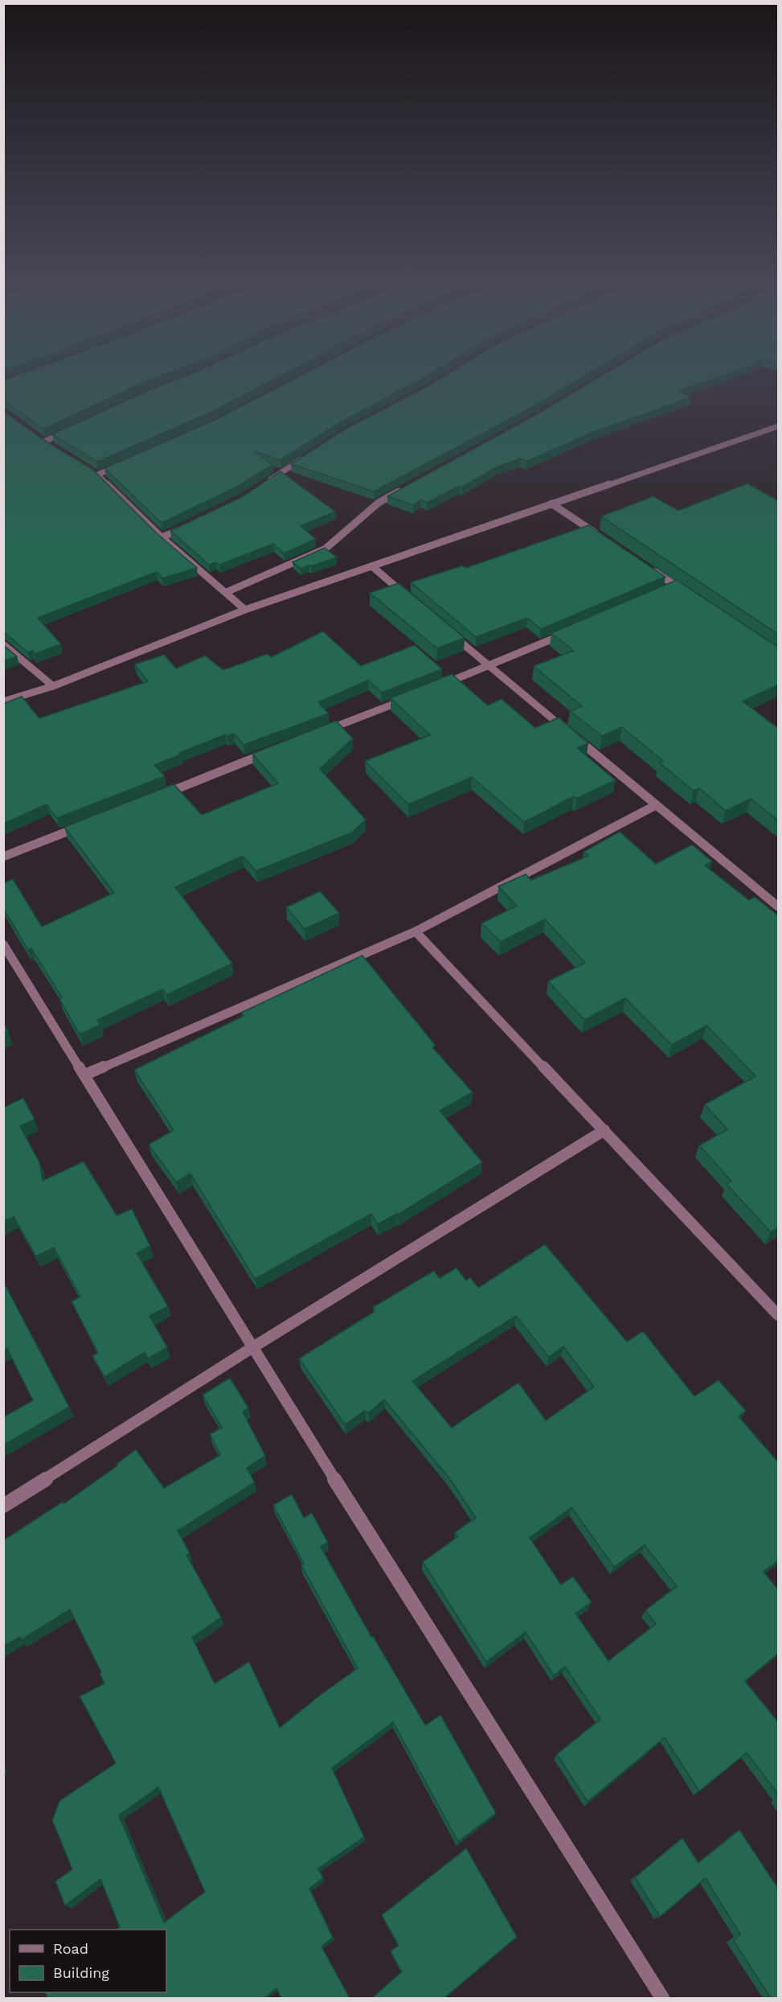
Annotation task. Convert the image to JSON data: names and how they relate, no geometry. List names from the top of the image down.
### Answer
{
  "legend": ["Road", "Building"]
}
